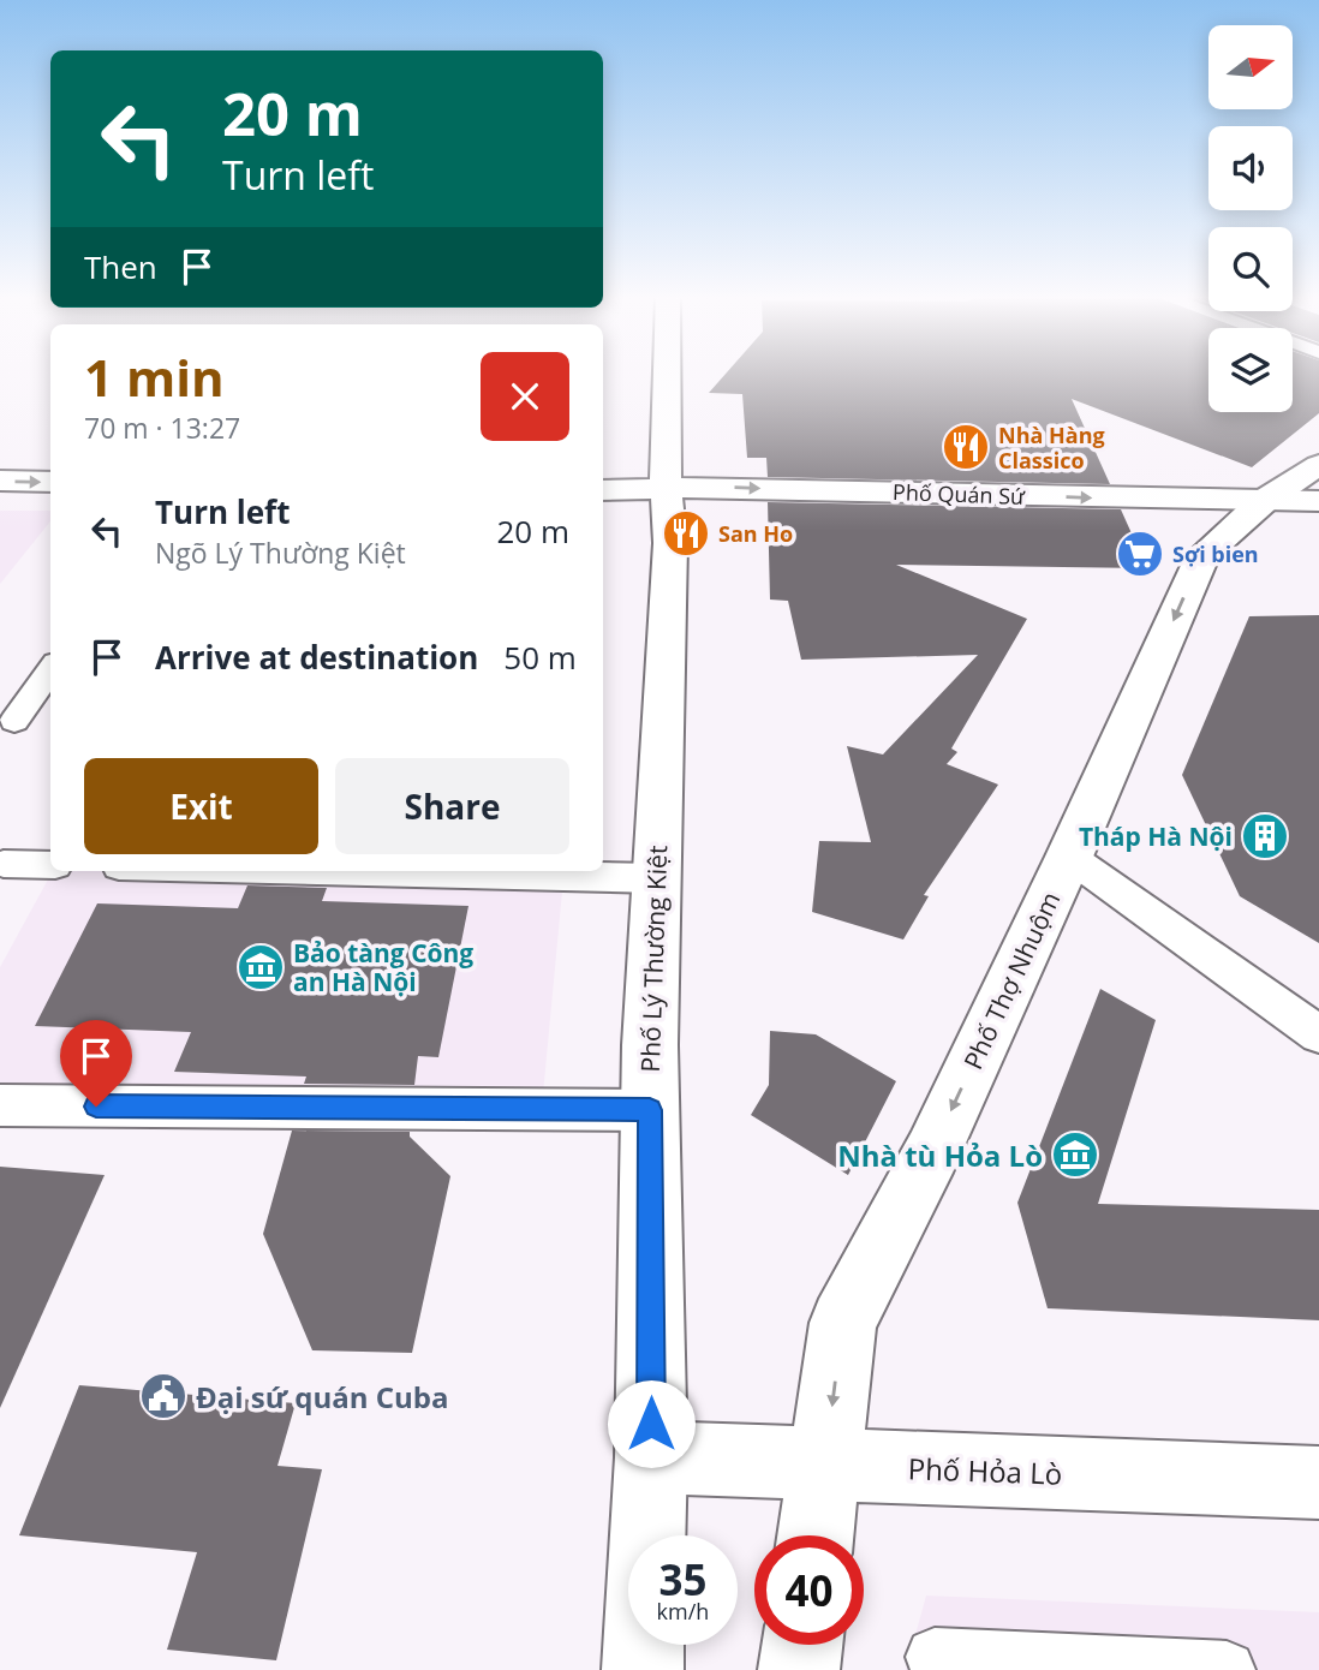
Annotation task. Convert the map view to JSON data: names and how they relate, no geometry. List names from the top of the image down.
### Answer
{
  "streets": {
    "street": [
      "Phố Quán Sứ",
      "Phố Lý Thường Kiệt",
      "Phố Thợ Nhuộm",
      "Phố Hỏa Lò"
    ]
  },
  "crossings": [
    ["Phố Quán Sứ", "Phố Lý Thường Kiệt"],
    ["Phố Quán Sứ", "Phố Thợ Nhuộm"],
    ["Phố Lý Thường Kiệt", "Phố Hỏa Lò"],
    ["Phố Thợ Nhuộm", "Phố Hỏa Lò"]
  ],
  "one_way": ["Phố Quán Sứ", "Phố Thợ Nhuộm"],
  "places": {
    "restaurant": ["Nhà Hàng Classico", "San Ho"],
    "supermarket": ["Sợi bien"],
    "building": ["Tháp Hà Nội"],
    "museum": ["Bảo tàng Công an Hà Nội", "Nhà tù Hỏa Lò"],
    "public building": ["Đại sứ quán Cuba"]
  },
  "north": "right",
  "page": {
    "turn": ["20 m", "Turn left"],
    "then": "Then",
    "heading": ["1 min", "70 m · 13:27"],
    "list": [
      {
        "name": "Turn left",
        "note": "Ngõ Lý Thường Kiệt",
        "value": "20 m"
      },
      {
        "name": "Arrive at destination",
        "value": "50 m"
      }
    ],
    "buttons": ["Exit", "Share"],
    "speed": "35 km/h",
    "limit": "40"
  }
}
